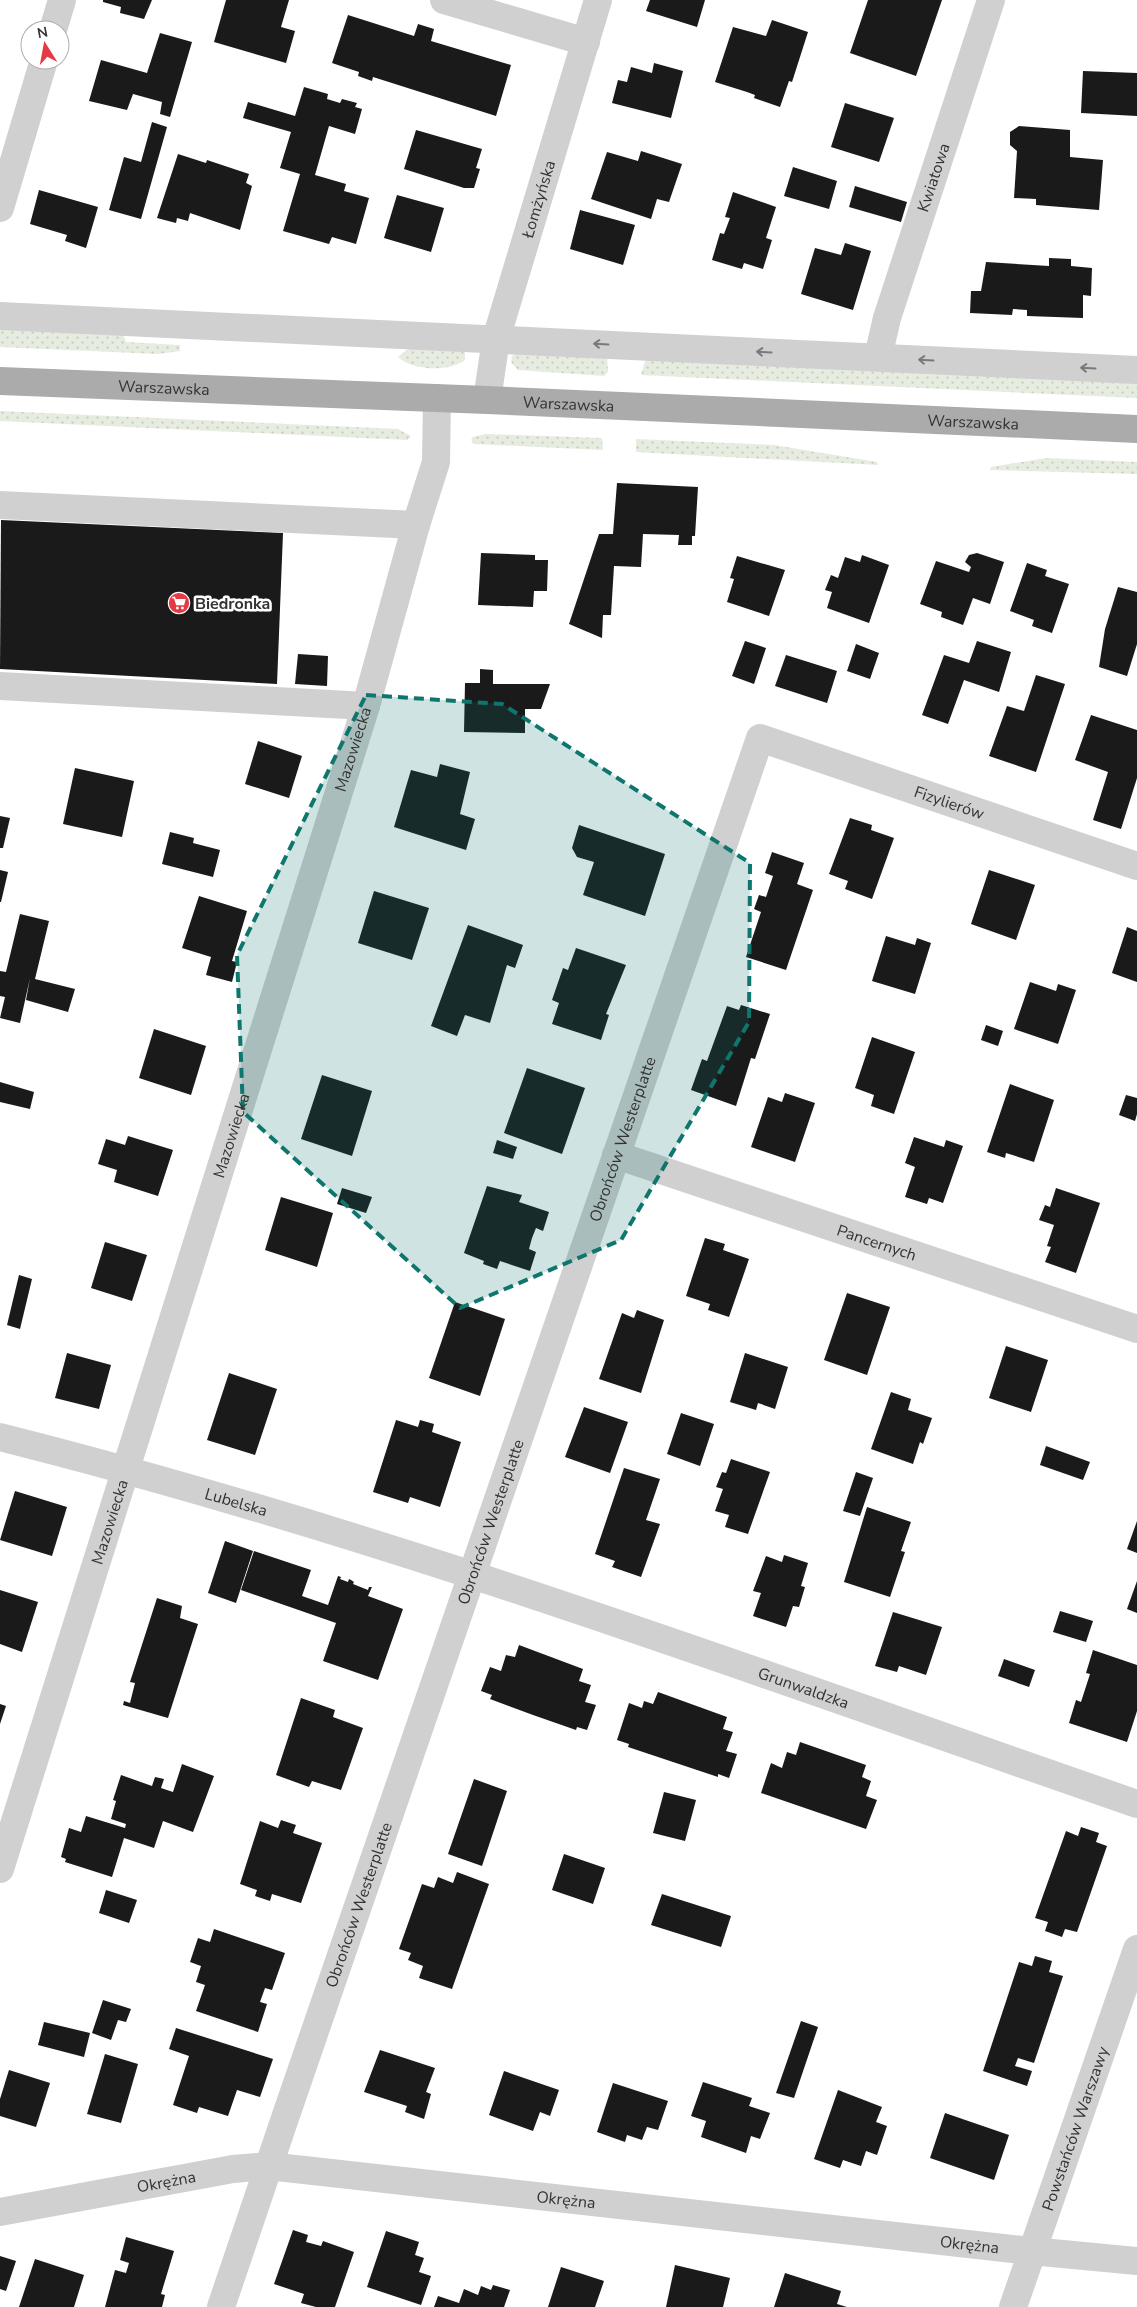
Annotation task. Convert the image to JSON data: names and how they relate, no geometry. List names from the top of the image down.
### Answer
{
  "streets": {
    "main road": ["Warszawska"],
    "street": [
      "Kwiatowa",
      "Łomżyńska",
      "Mazowiecka",
      "Fizylierów",
      "Obrońców Westerplatte",
      "Pancernych",
      "Lubelska",
      "Grunwaldzka",
      "Powstańców Warszawy",
      "Okrężna"
    ]
  },
  "crossings": [
    ["Łomżyńska", "Warszawska"],
    ["Warszawska", "Mazowiecka"],
    ["Mazowiecka", "Lubelska"],
    ["Fizylierów", "Obrońców Westerplatte"],
    ["Obrońców Westerplatte", "Pancernych"],
    ["Obrońców Westerplatte", "Lubelska"],
    ["Obrońców Westerplatte", "Grunwaldzka"],
    ["Obrońców Westerplatte", "Okrężna"],
    ["Lubelska", "Grunwaldzka"],
    ["Powstańców Warszawy", "Okrężna"]
  ],
  "places": {
    "supermarket": ["Biedronka"]
  },
  "north": "top"
}
